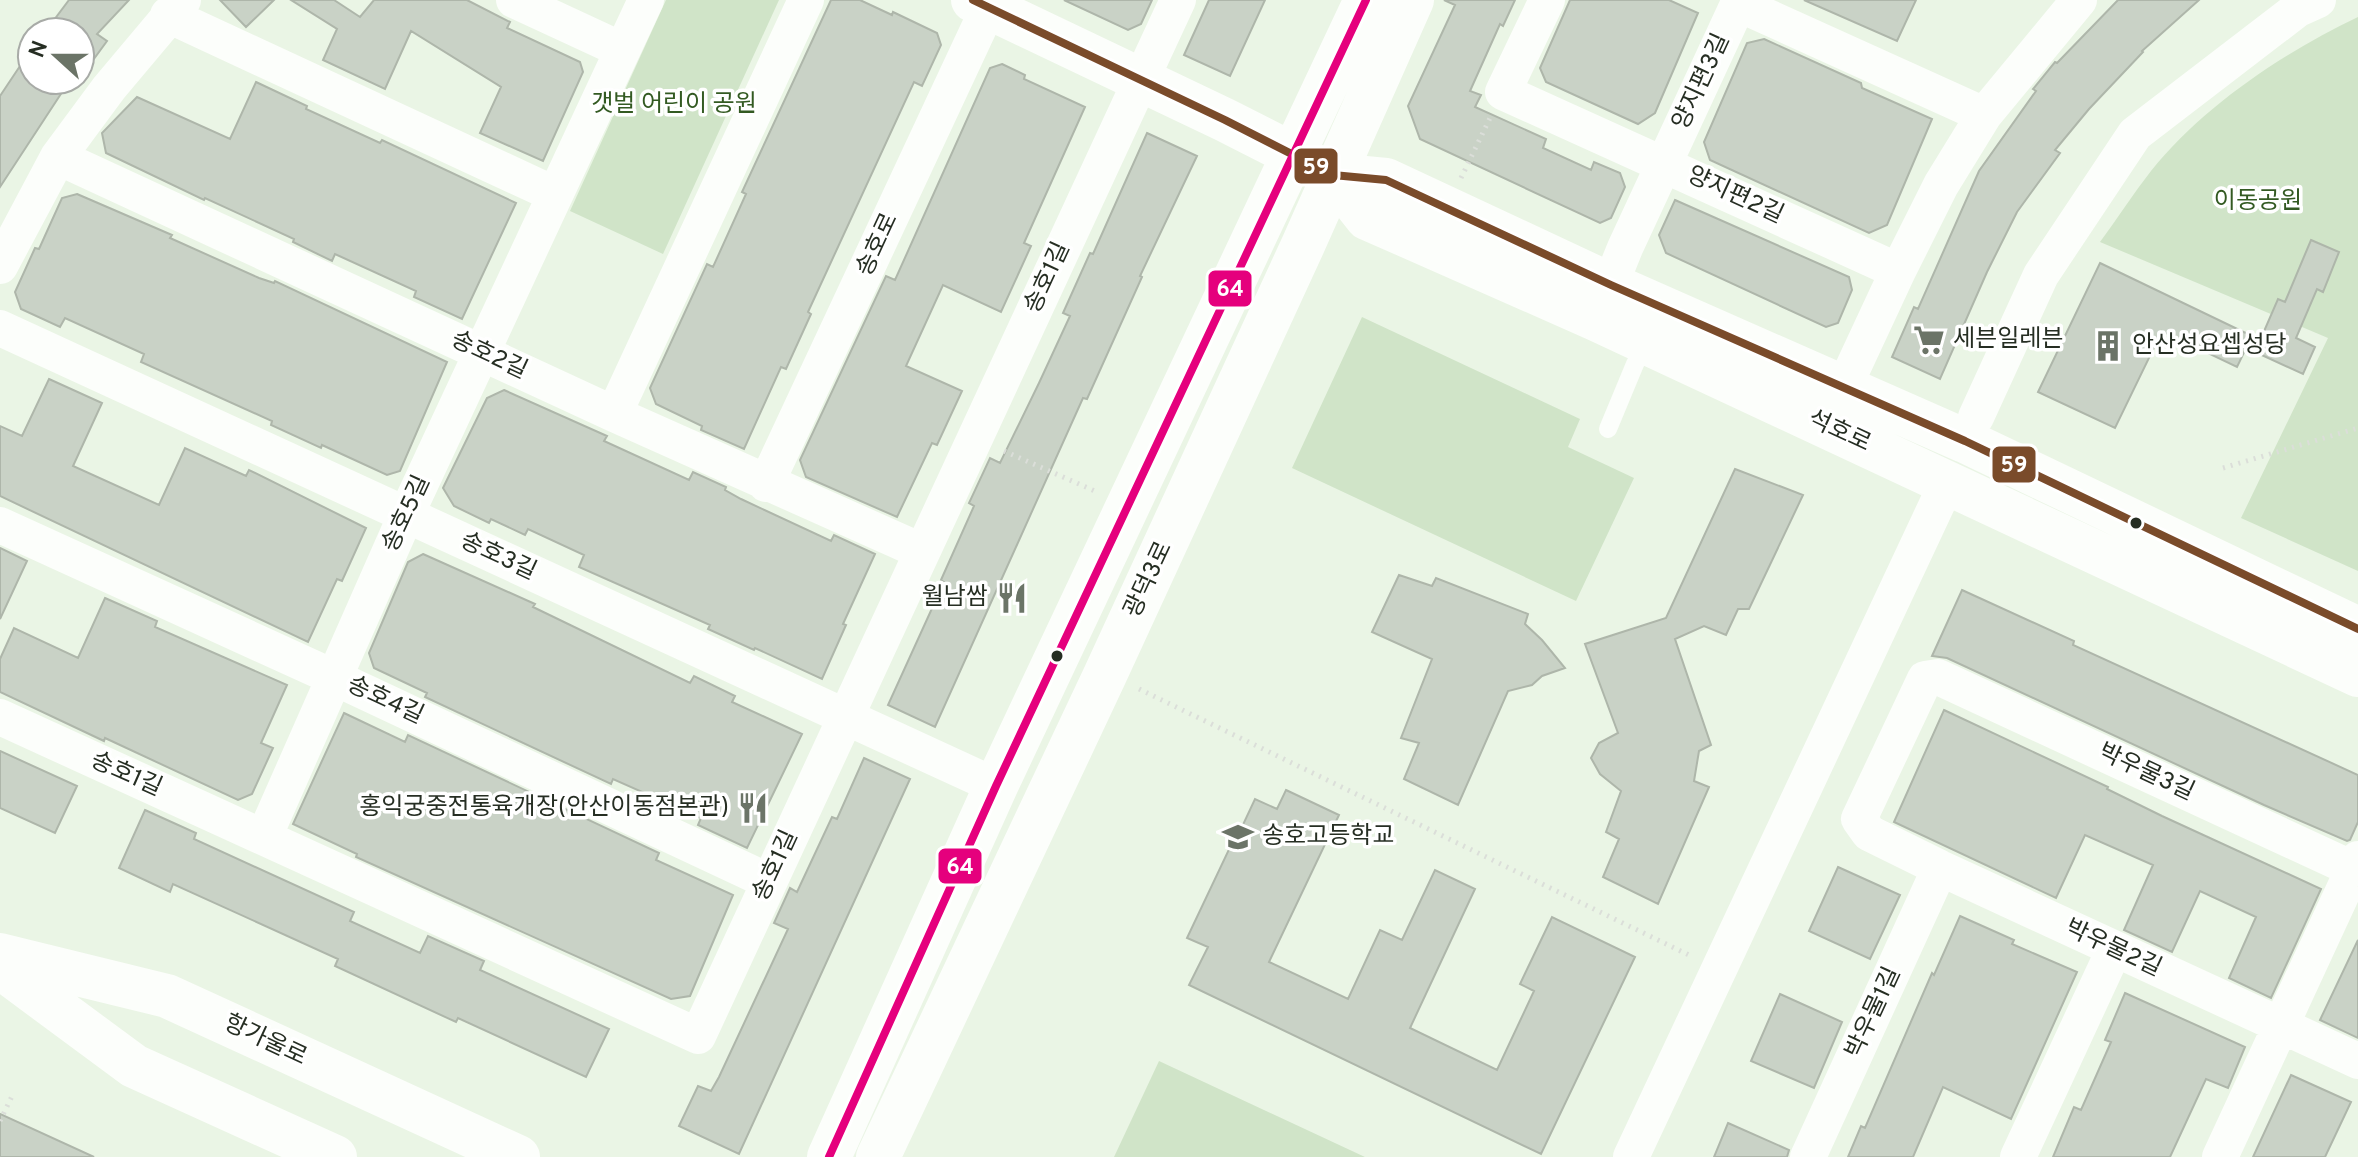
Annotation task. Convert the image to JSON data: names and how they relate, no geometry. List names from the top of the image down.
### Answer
{
  "streets": {
    "main road": [
      "송호로",
      "석호로",
      "광덕3로",
      "항가울로"
    ],
    "street": [
      "양지편3길",
      "양지편2길",
      "송호1길",
      "송호2길",
      "송호5길",
      "송호3길",
      "송호4길",
      "박우물3길",
      "박우물2길",
      "박우물1길"
    ]
  },
  "crossings": [
    ["양지편3길", "양지편2길"],
    ["양지편3길", "석호로"],
    ["송호로", "송호1길"],
    ["송호로", "송호2길"],
    ["송호로", "석호로"],
    ["송호1길", "송호2길"],
    ["송호1길", "송호5길"],
    ["송호1길", "송호3길"],
    ["송호1길", "송호4길"],
    ["송호2길", "송호5길"],
    ["석호로", "광덕3로"],
    ["송호5길", "송호3길"],
    ["송호5길", "송호4길"],
    ["박우물3길", "박우물2길"],
    ["박우물2길", "박우물1길"]
  ],
  "parks": ["갯벌 어린이 공원", "이동공원"],
  "places": {
    "supermarket": ["세븐일레븐"],
    "building": ["안산성요셉성당"],
    "restaurant": ["월남쌈", "홍익궁중전통육개장(안산이동점본관)"],
    "school or university": ["송호고등학교"]
  },
  "lines": ["transit line 59", "transit line 64"],
  "north": "left"
}
